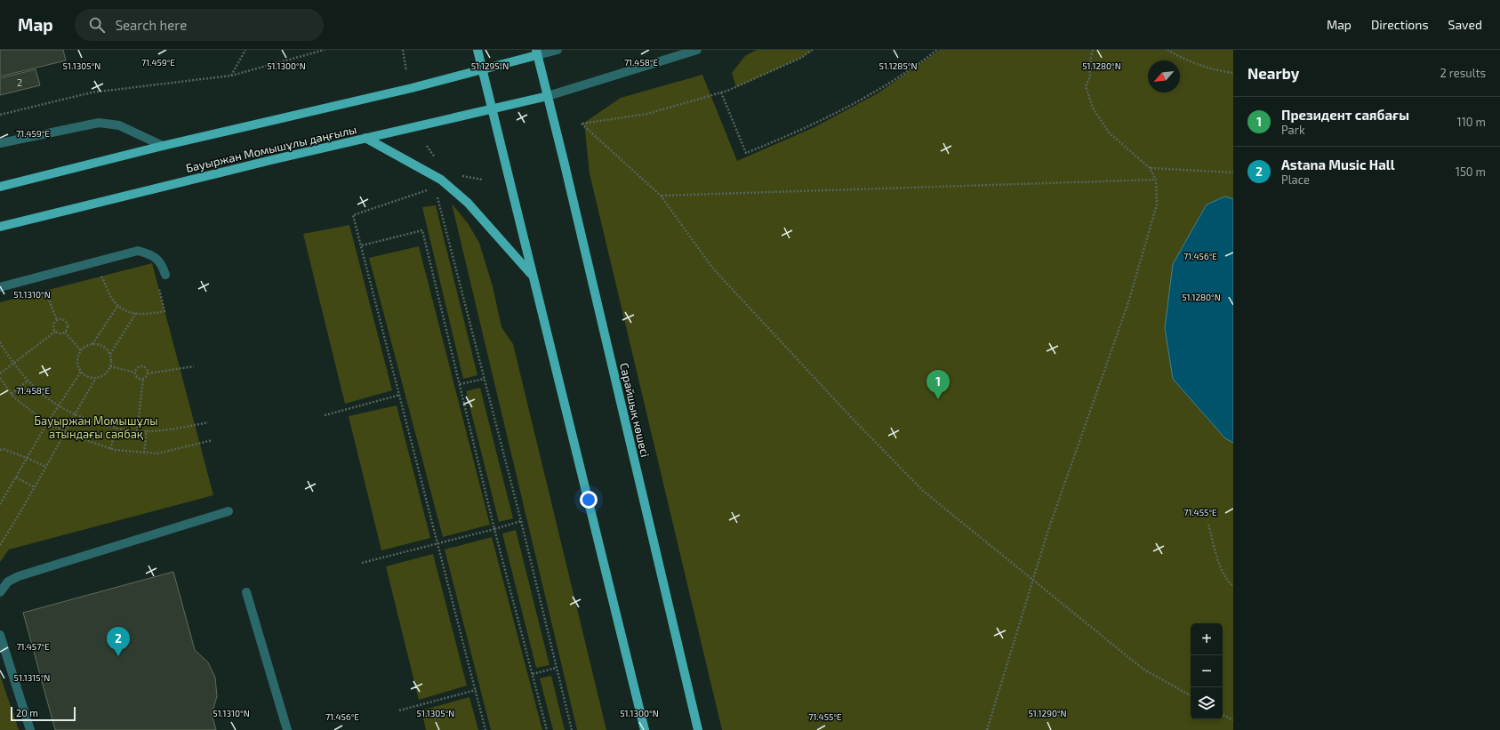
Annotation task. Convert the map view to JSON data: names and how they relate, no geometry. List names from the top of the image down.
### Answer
{
  "streets": {
    "main road": ["Бауыржан Момышұлы даңғылы", "Сарайшық көшесі"]
  },
  "crossings": [
    ["Бауыржан Момышұлы даңғылы", "Сарайшық көшесі"]
  ],
  "parks": ["Бауыржан Момышұлы атындағы саябақ"],
  "house_numbers": ["2"],
  "scale_bar": "20 m",
  "north": "bottom left",
  "page": {
    "header": "Map",
    "search": "Search here",
    "nav": ["Map", "Directions", "Saved"],
    "heading": ["Nearby", "2 results"],
    "list": [
      {
        "mark": "1",
        "name": "Президент саябағы",
        "note": "Park",
        "value": "110 m"
      },
      {
        "mark": "2",
        "name": "Astana Music Hall",
        "note": "Place",
        "value": "150 m"
      }
    ],
    "pins": ["1", "2"],
    "map_buttons": ["+", "−"],
    "scale": "20 m"
  },
  "coordinates": [
    "71.459°E",
    "71.458°E",
    "51.1305°N",
    "51.1300°N",
    "51.1295°N",
    "51.1285°N",
    "51.1280°N",
    "71.456°E",
    "51.1310°N",
    "71.455°E",
    "71.457°E",
    "51.1315°N",
    "51.1290°N"
  ]
}
